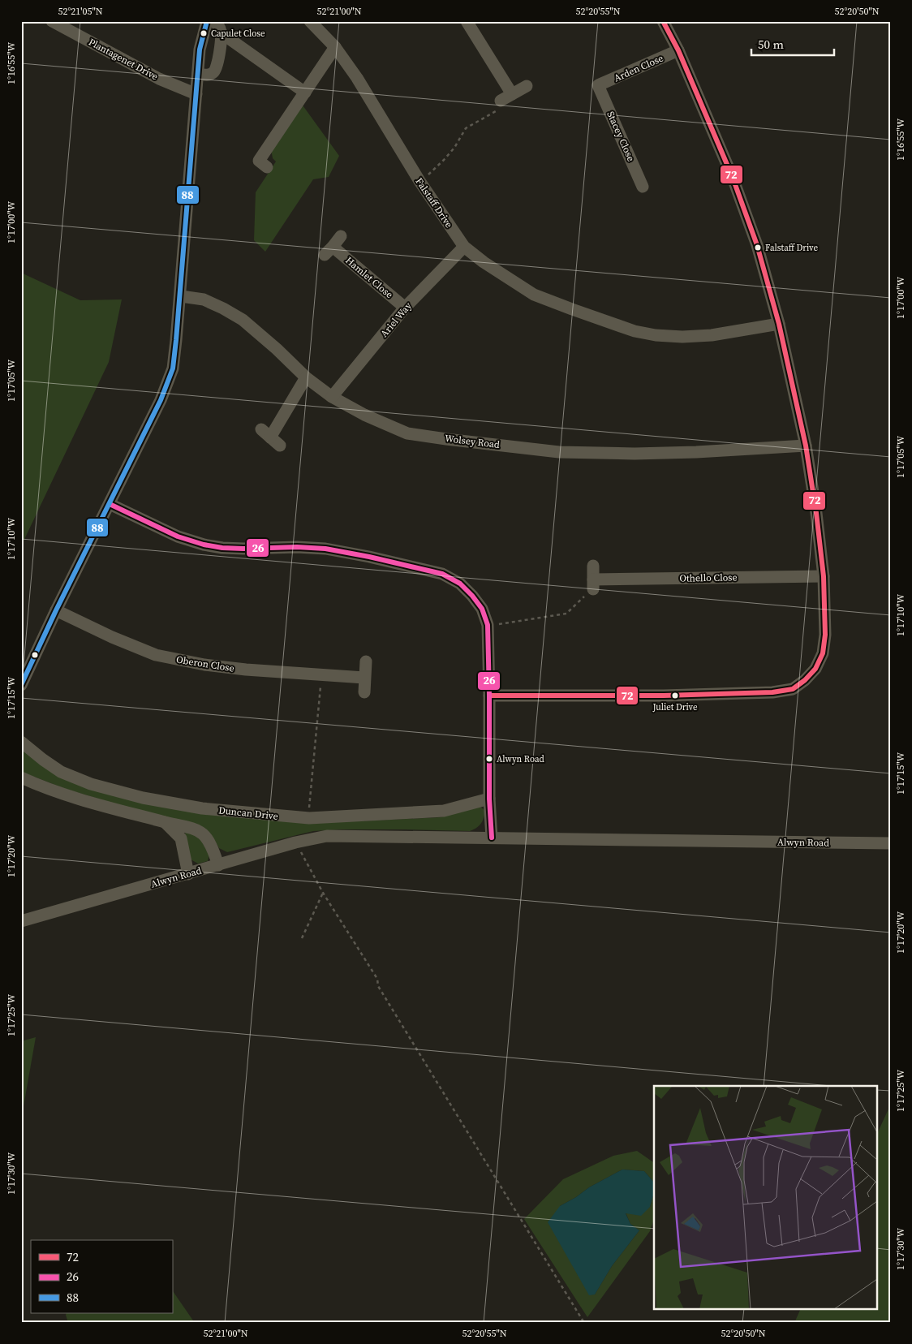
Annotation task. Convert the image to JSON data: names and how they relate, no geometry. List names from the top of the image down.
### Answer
{
  "streets": {
    "street": [
      "Plantagenet Drive",
      "Arden Close",
      "Stacey Close",
      "Falstaff Drive",
      "Hamlet Close",
      "Ariel Way",
      "Wolsey Road",
      "Othello Close",
      "Oberon Close",
      "Duncan Drive",
      "Alwyn Road"
    ]
  },
  "crossings": [
    ["Arden Close", "Stacey Close"],
    ["Falstaff Drive", "Ariel Way"],
    ["Hamlet Close", "Ariel Way"],
    ["Ariel Way", "Wolsey Road"]
  ],
  "places": [
    "Capulet Close",
    "Falstaff Drive",
    "Juliet Drive",
    "Alwyn Road"
  ],
  "lines": ["transit line 72", "transit line 88", "transit line 26"],
  "legend": ["72", "26", "88"],
  "scale_bar": "50 m",
  "coordinates": [
    "52°21'05\"N",
    "52°21'00\"N",
    "52°20'55\"N",
    "52°20'50\"N",
    "1°16'55\"W",
    "1°17'00\"W",
    "1°17'05\"W",
    "1°17'10\"W",
    "1°17'15\"W",
    "1°17'20\"W",
    "1°17'25\"W",
    "1°17'30\"W"
  ]
}
